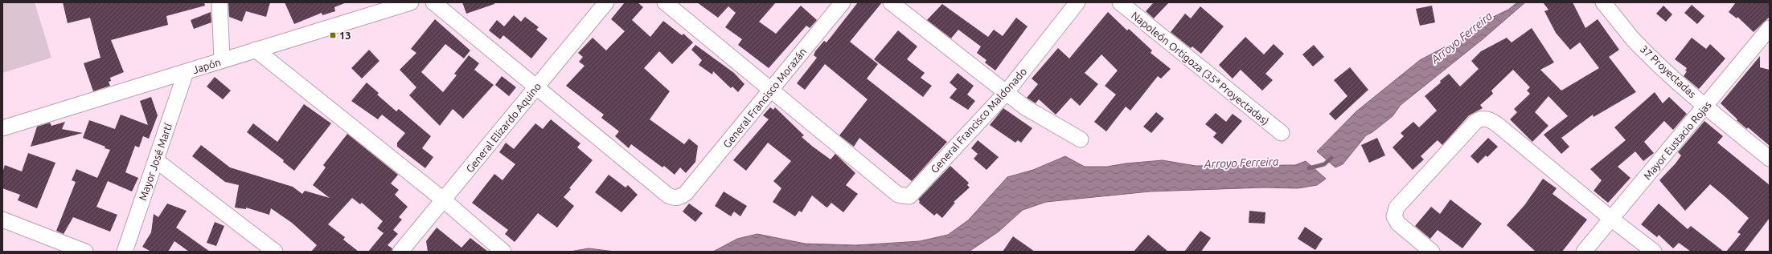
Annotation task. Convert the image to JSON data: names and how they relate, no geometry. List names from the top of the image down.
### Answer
{
  "streets": {
    "street": [
      "Japón",
      "Napoleón Ortigoza (35ª Proyectadas)",
      "37 Proyectadas",
      "General Francisco Morazán",
      "General Francisco Maldonado",
      "General Elizardo Aquino",
      "Mayor Eustacio Rojas",
      "Mayor José Martí"
    ]
  },
  "crossings": [
    ["Japón", "Mayor José Martí"],
    ["37 Proyectadas", "Mayor Eustacio Rojas"],
    ["General Francisco Morazán", "General Francisco Maldonado"],
    ["General Francisco Morazán", "General Elizardo Aquino"]
  ],
  "water": ["Arroyo Ferreira"],
  "places": {
    "transit": ["13"]
  }
}
